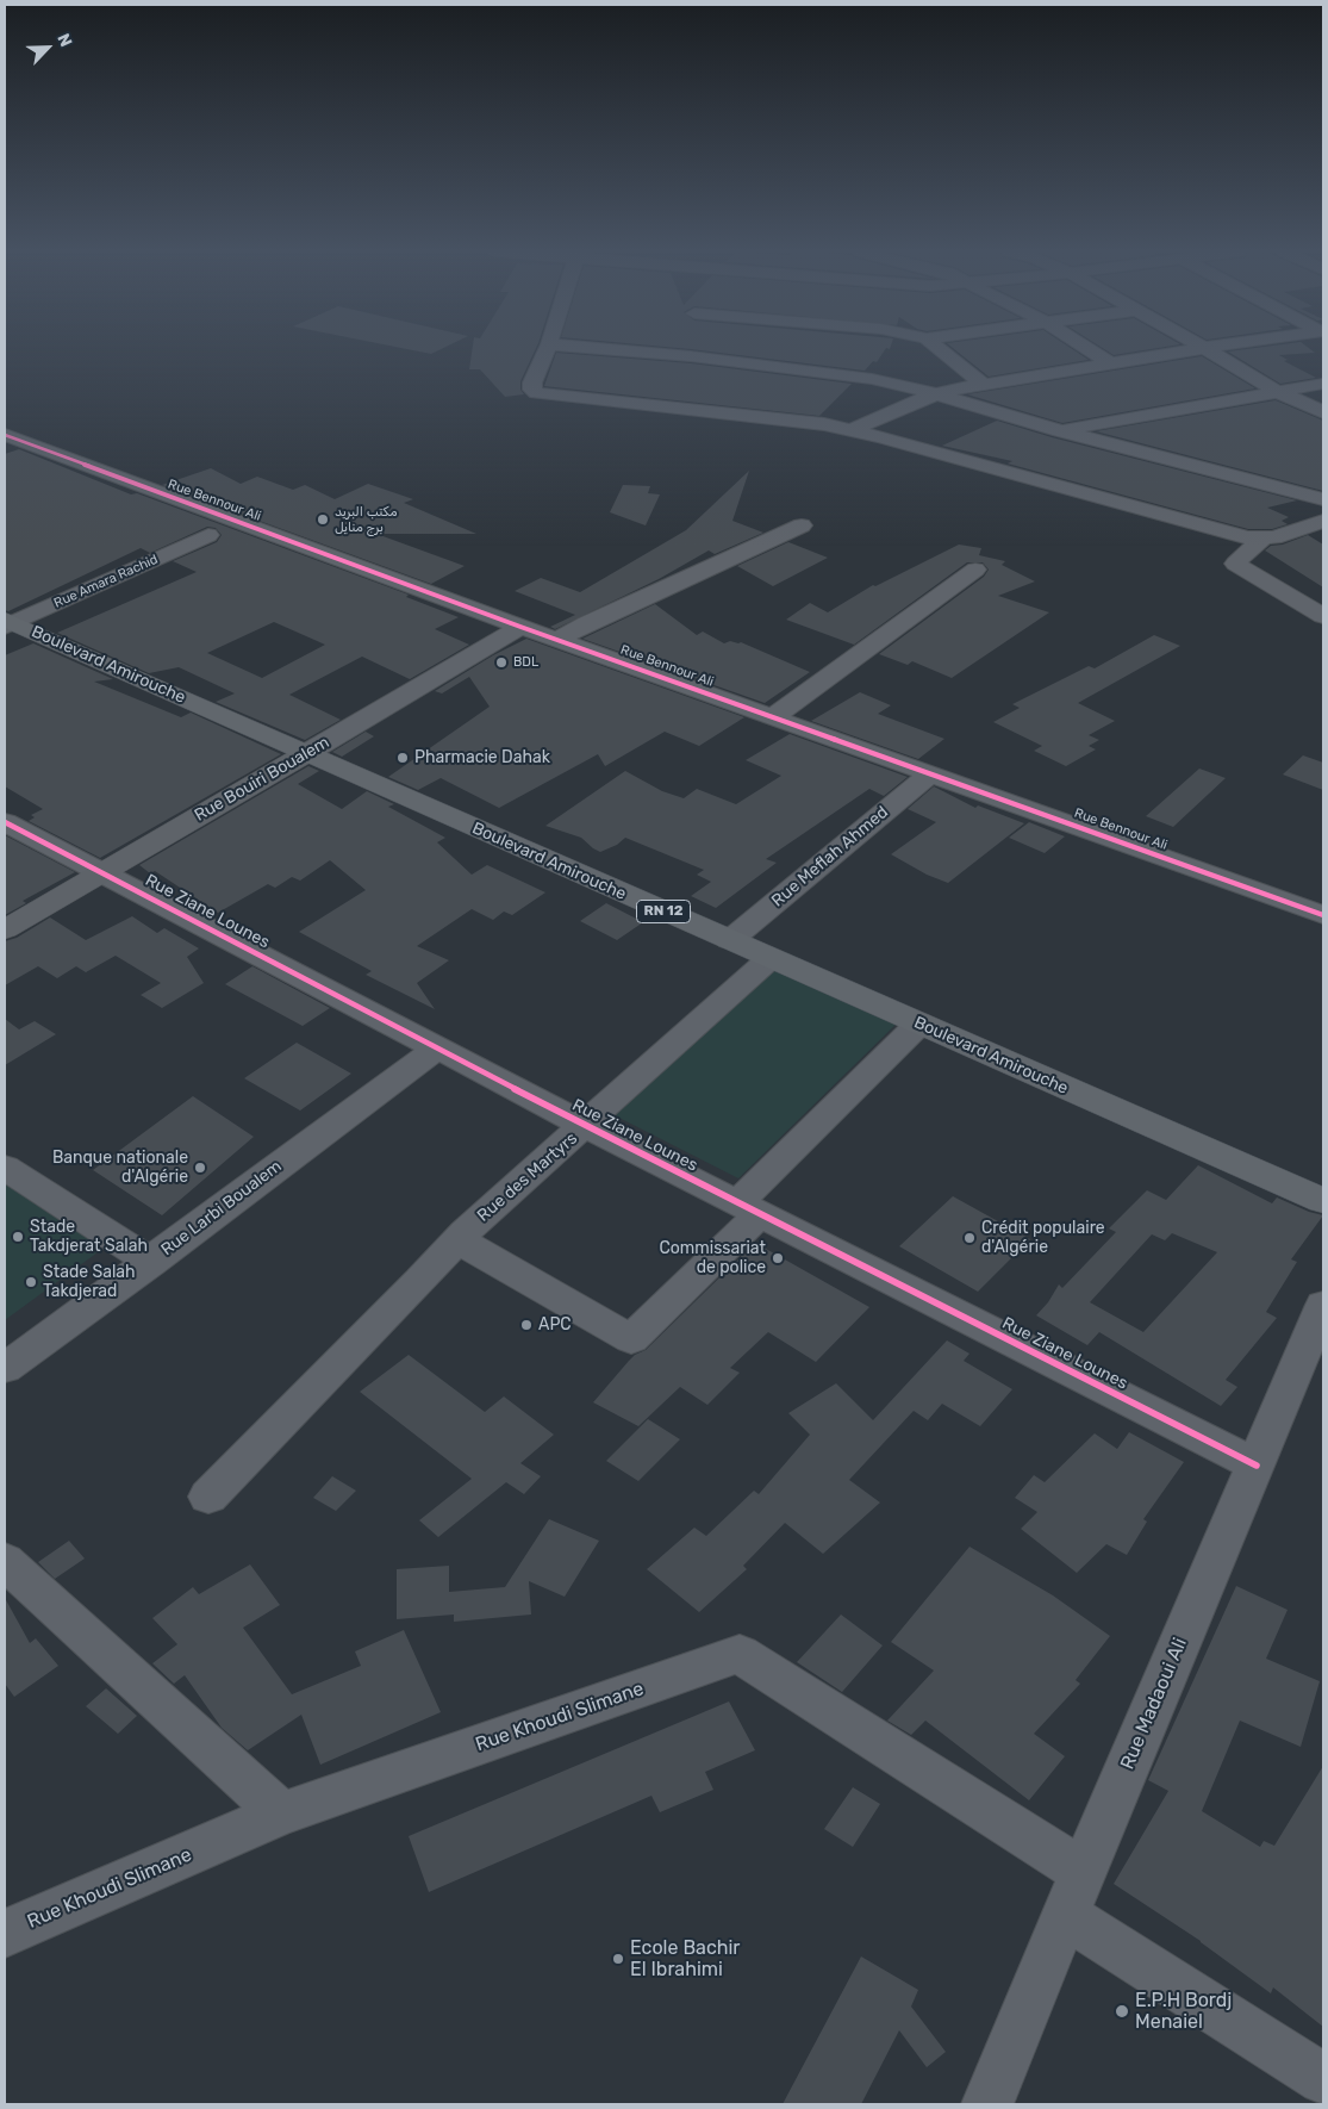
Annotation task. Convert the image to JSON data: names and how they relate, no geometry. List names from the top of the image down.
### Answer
{
  "streets": {
    "main road": ["Boulevard Amirouche", "Rue Bouiri Boualem", "RN 12"],
    "street": [
      "Rue Bennour Ali",
      "Rue Amara Rachid",
      "Rue Meflah Ahmed",
      "Rue Ziane Lounes",
      "Rue des Martyrs",
      "Rue Larbi Boualem",
      "Rue Madaoui Ali",
      "Rue Khoudi Slimane"
    ]
  },
  "crossings": [
    ["Rue Bennour Ali", "Rue Bouiri Boualem"],
    ["Rue Bennour Ali", "Rue Meflah Ahmed"],
    ["Rue Amara Rachid", "Boulevard Amirouche"],
    ["Boulevard Amirouche", "Rue Bouiri Boualem"],
    ["Boulevard Amirouche", "Rue Meflah Ahmed"],
    ["Boulevard Amirouche", "Rue des Martyrs"],
    ["Rue Bouiri Boualem", "Rue Ziane Lounes"],
    ["Rue Ziane Lounes", "Rue des Martyrs"],
    ["Rue Ziane Lounes", "Rue Larbi Boualem"],
    ["Rue Ziane Lounes", "Rue Madaoui Ali"],
    ["Rue Madaoui Ali", "Rue Khoudi Slimane"]
  ],
  "places": [
    "مكتب البريد برج منايل",
    "BDL",
    "Pharmacie Dahak",
    "Banque nationale d'Algérie",
    "Stade Takdjerat Salah",
    "Crédit populaire d'Algérie",
    "Commissariat de police",
    "Stade Salah Takdjerad",
    "APC",
    "Ecole Bachir El Ibrahimi",
    "E.P.H Bordj Menaiel"
  ],
  "north": "top right"
}
